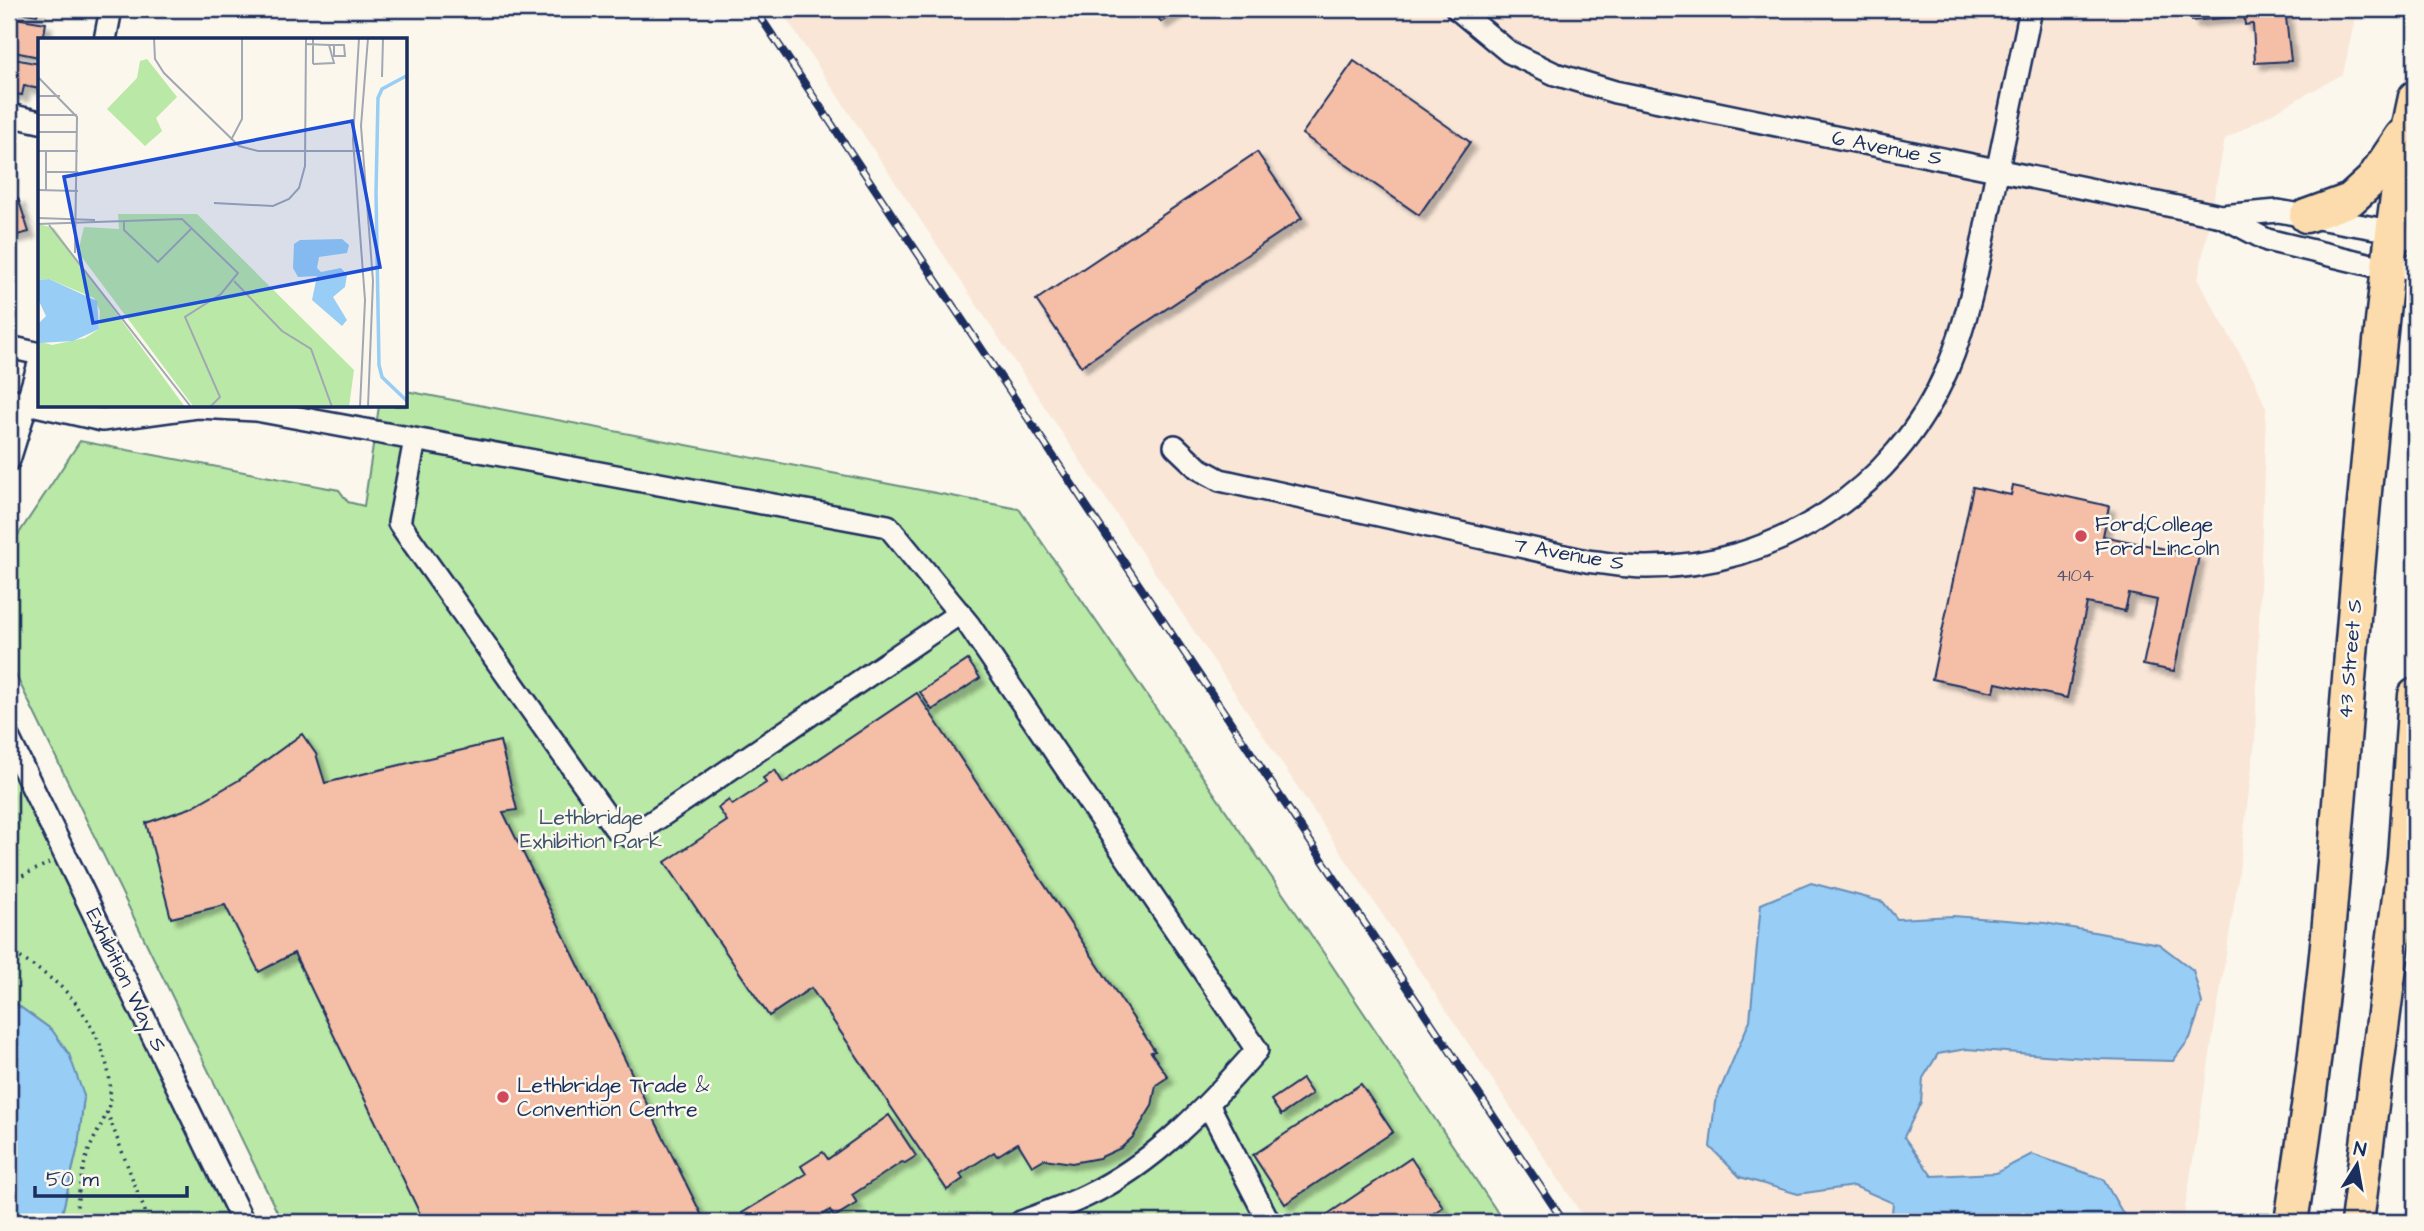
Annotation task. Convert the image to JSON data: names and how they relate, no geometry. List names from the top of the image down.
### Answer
{
  "streets": {
    "highway": ["43 Street S"],
    "street": ["6 Avenue S", "7 Avenue S", "Exhibition Way S"]
  },
  "crossings": [
    ["6 Avenue S", "7 Avenue S"],
    ["6 Avenue S", "43 Street S"]
  ],
  "parks": ["Lethbridge Exhibition Park"],
  "places": ["Ford;College Ford Lincoln", "Lethbridge Trade & Convention Centre"],
  "house_numbers": ["4104"],
  "scale_bar": "50 m",
  "north": "top"
}
